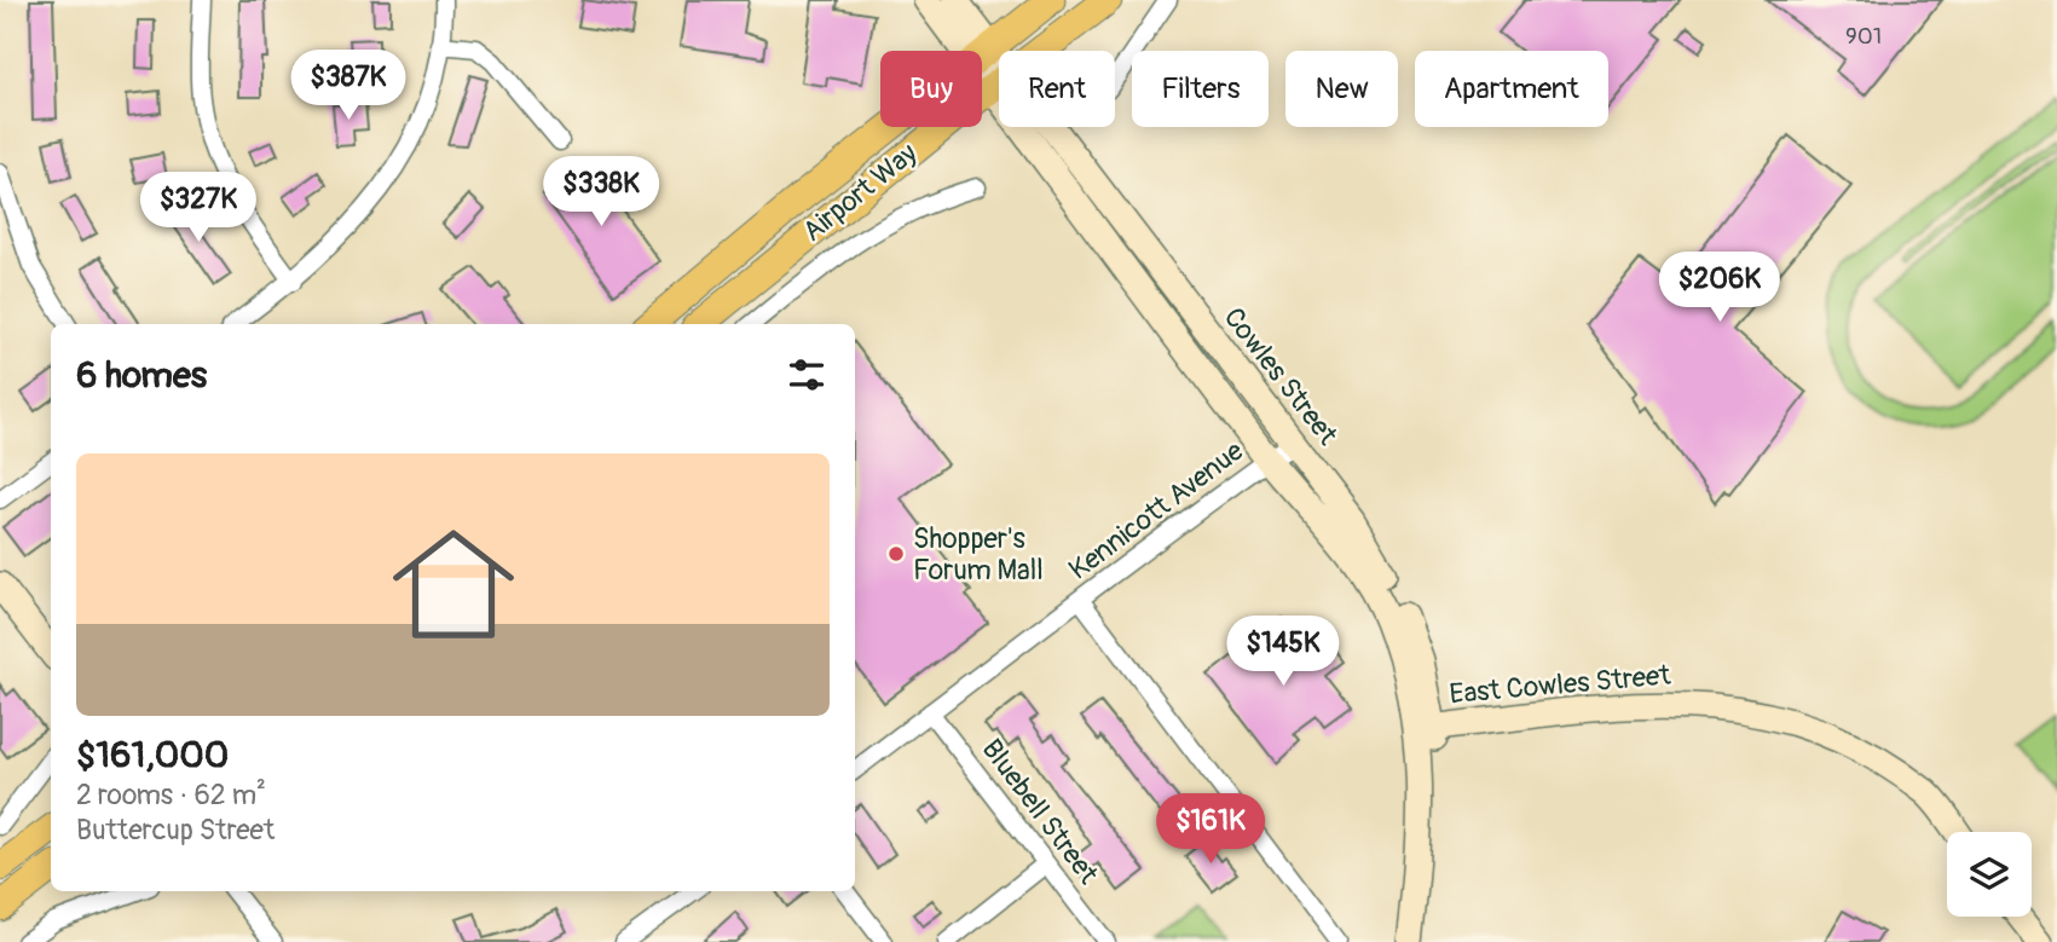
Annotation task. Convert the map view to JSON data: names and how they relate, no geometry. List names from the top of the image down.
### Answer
{
  "streets": {
    "main road": ["Airport Way", "Cowles Street", "East Cowles Street"],
    "street": ["Kennicott Avenue", "Bluebell Street"]
  },
  "crossings": [
    ["Cowles Street", "Kennicott Avenue"],
    ["Cowles Street", "East Cowles Street"],
    ["Kennicott Avenue", "Bluebell Street"]
  ],
  "places": ["Shopper's Forum Mall"],
  "house_numbers": ["901"],
  "page": {
    "price": [
      "$387K",
      "$338K",
      "$327K",
      "$206K",
      "$145K",
      "$161K"
    ],
    "chip": [
      "Buy",
      "Rent",
      "Filters",
      "New",
      "Apartment"
    ],
    "heading": "6 homes",
    "list": [
      {
        "name": "$161,000",
        "note": "2 rooms · 62 m² · Buttercup Street"
      }
    ]
  }
}
